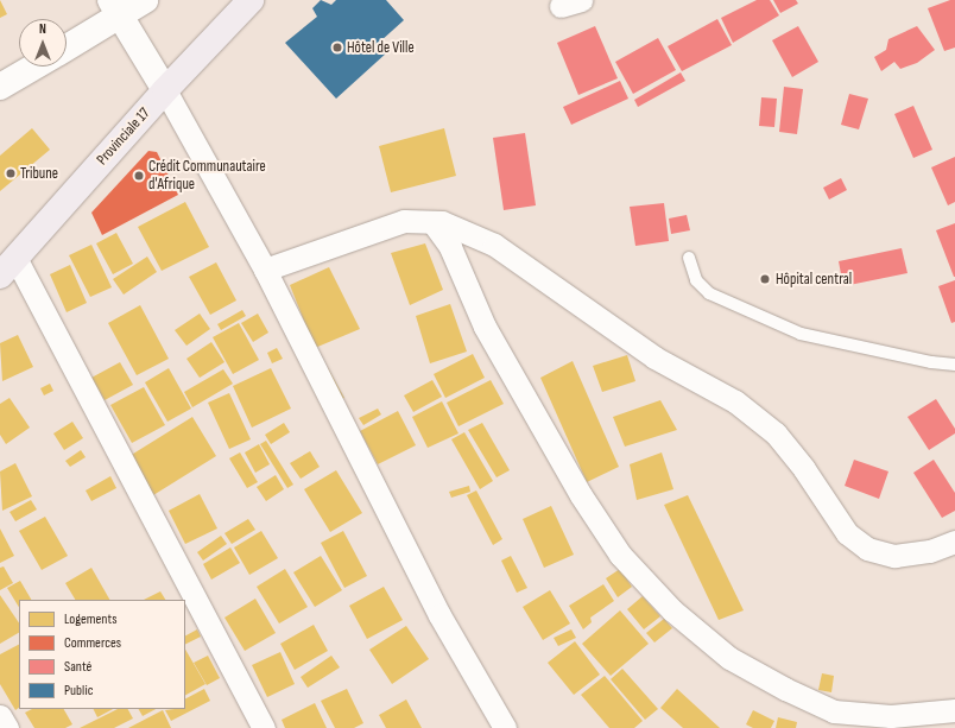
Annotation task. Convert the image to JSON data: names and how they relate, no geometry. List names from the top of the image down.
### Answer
{
  "streets": {
    "main road": ["Provinciale 17"]
  },
  "places": [
    "Hôtel de Ville",
    "Tribune",
    "Crédit Communautaire d'Afrique",
    "Hôpital central"
  ],
  "legend": [
    "Logements",
    "Commerces",
    "Santé",
    "Public"
  ],
  "north": "top"
}
